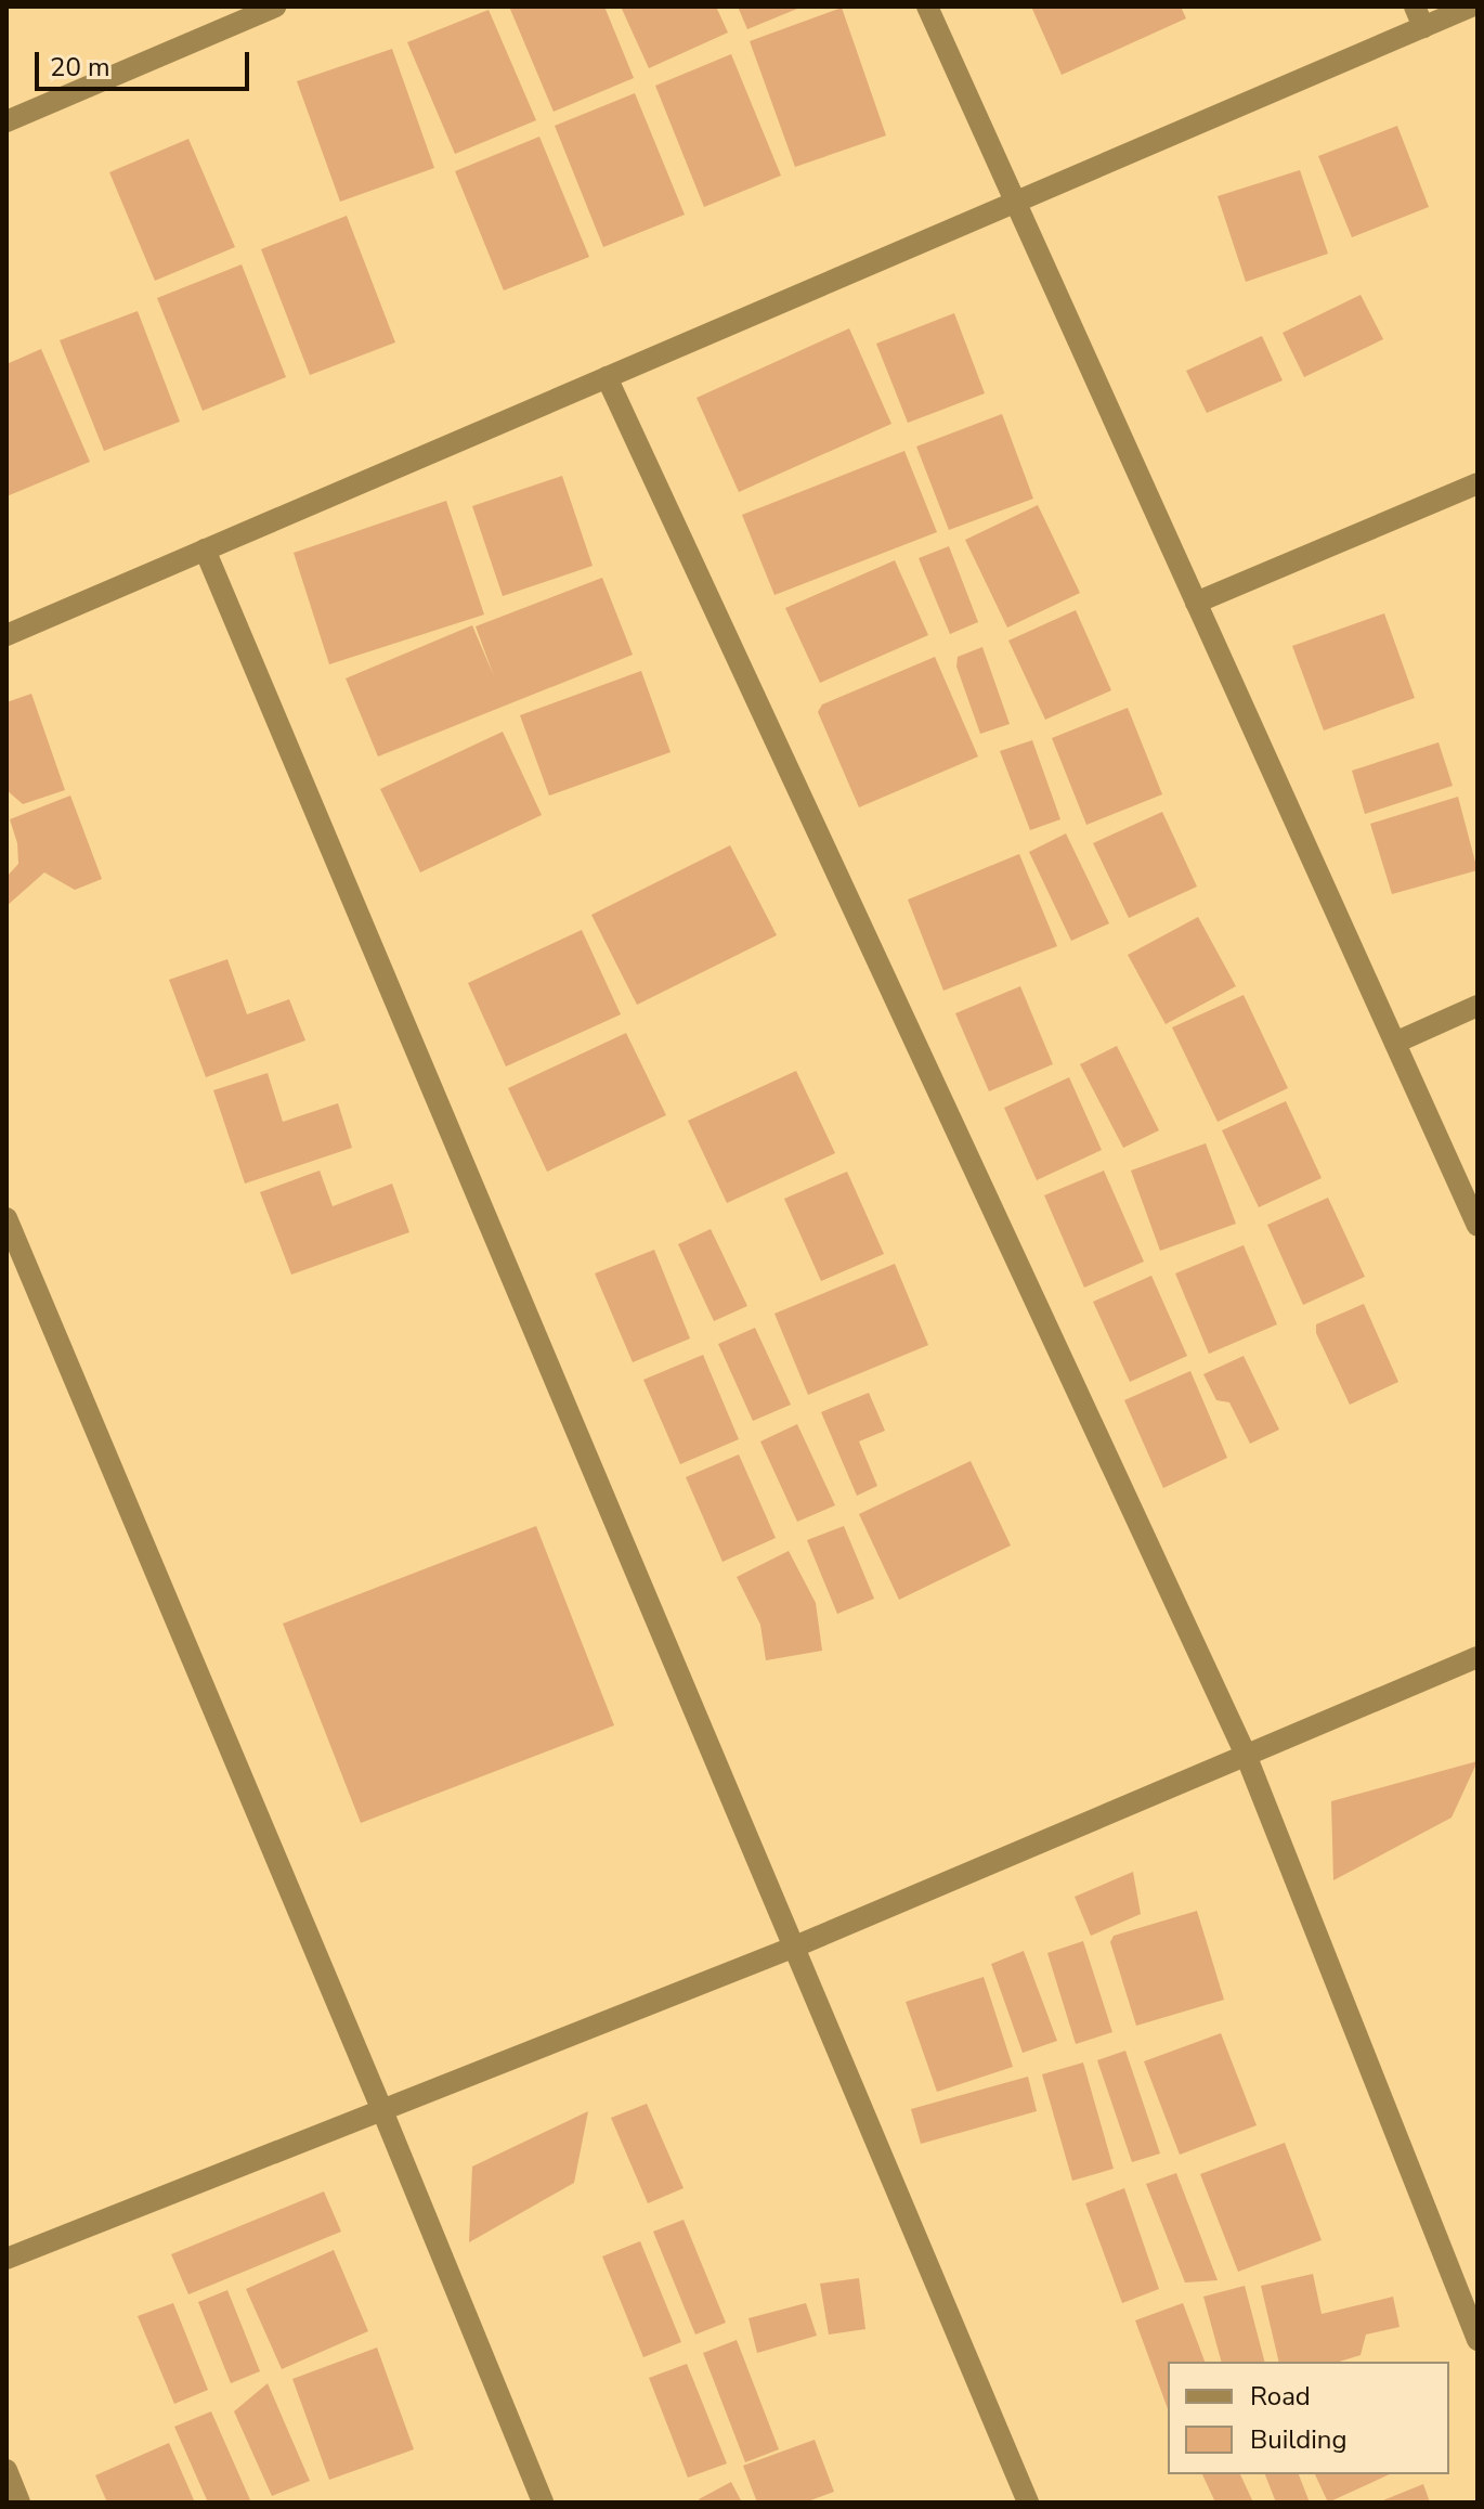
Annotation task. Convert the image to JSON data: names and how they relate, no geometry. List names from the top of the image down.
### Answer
{
  "legend": ["Road", "Building"],
  "scale_bar": "20 m"
}
